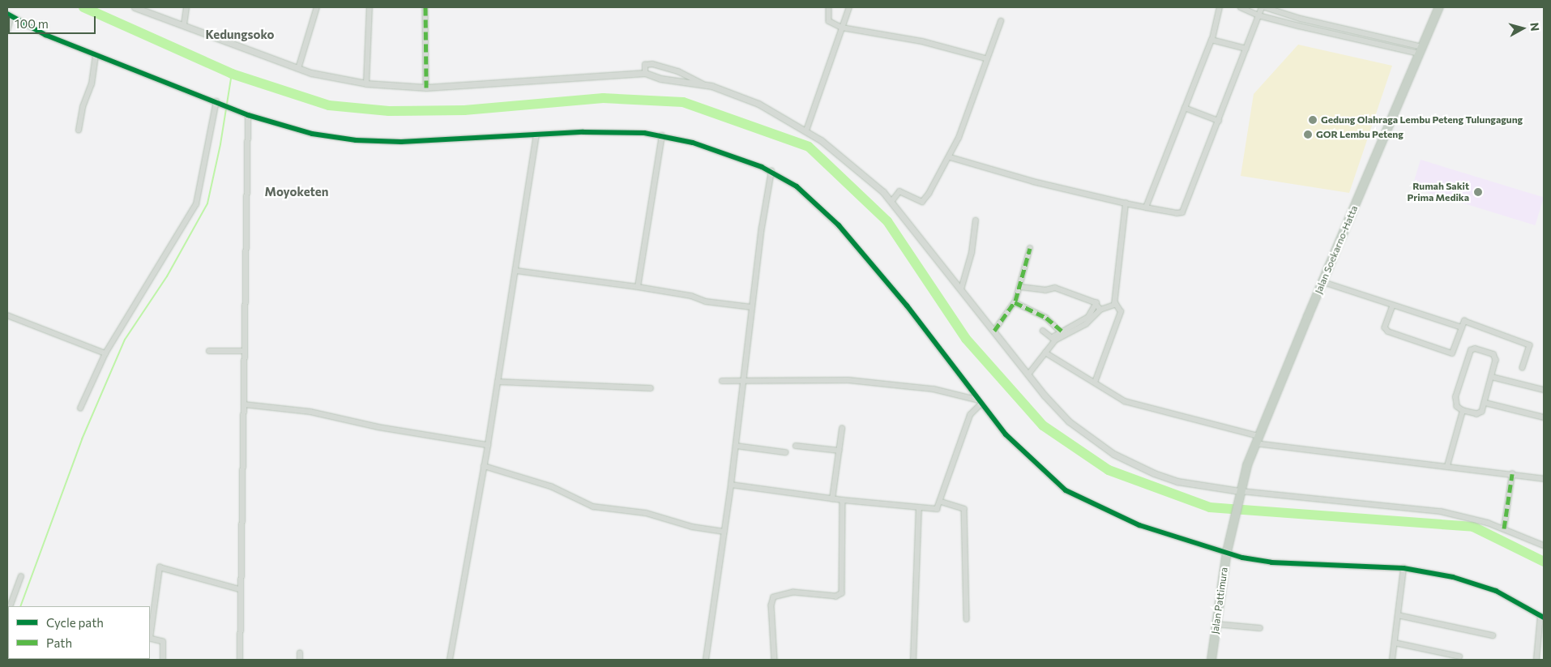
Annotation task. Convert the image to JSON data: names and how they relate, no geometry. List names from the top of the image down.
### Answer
{
  "streets": {
    "highway": ["Jalan Soekarno-Hatta", "Jalan Pattimura"]
  },
  "crossings": [
    ["Jalan Soekarno-Hatta", "Jalan Pattimura"]
  ],
  "districts": ["Kedungsoko", "Moyoketen"],
  "places": ["Gedung Olahraga Lembu Peteng Tulungagung", "GOR Lembu Peteng", "Rumah Sakit Prima Medika"],
  "legend": ["Cycle path", "Path"],
  "scale_bar": "100 m",
  "north": "right"
}
